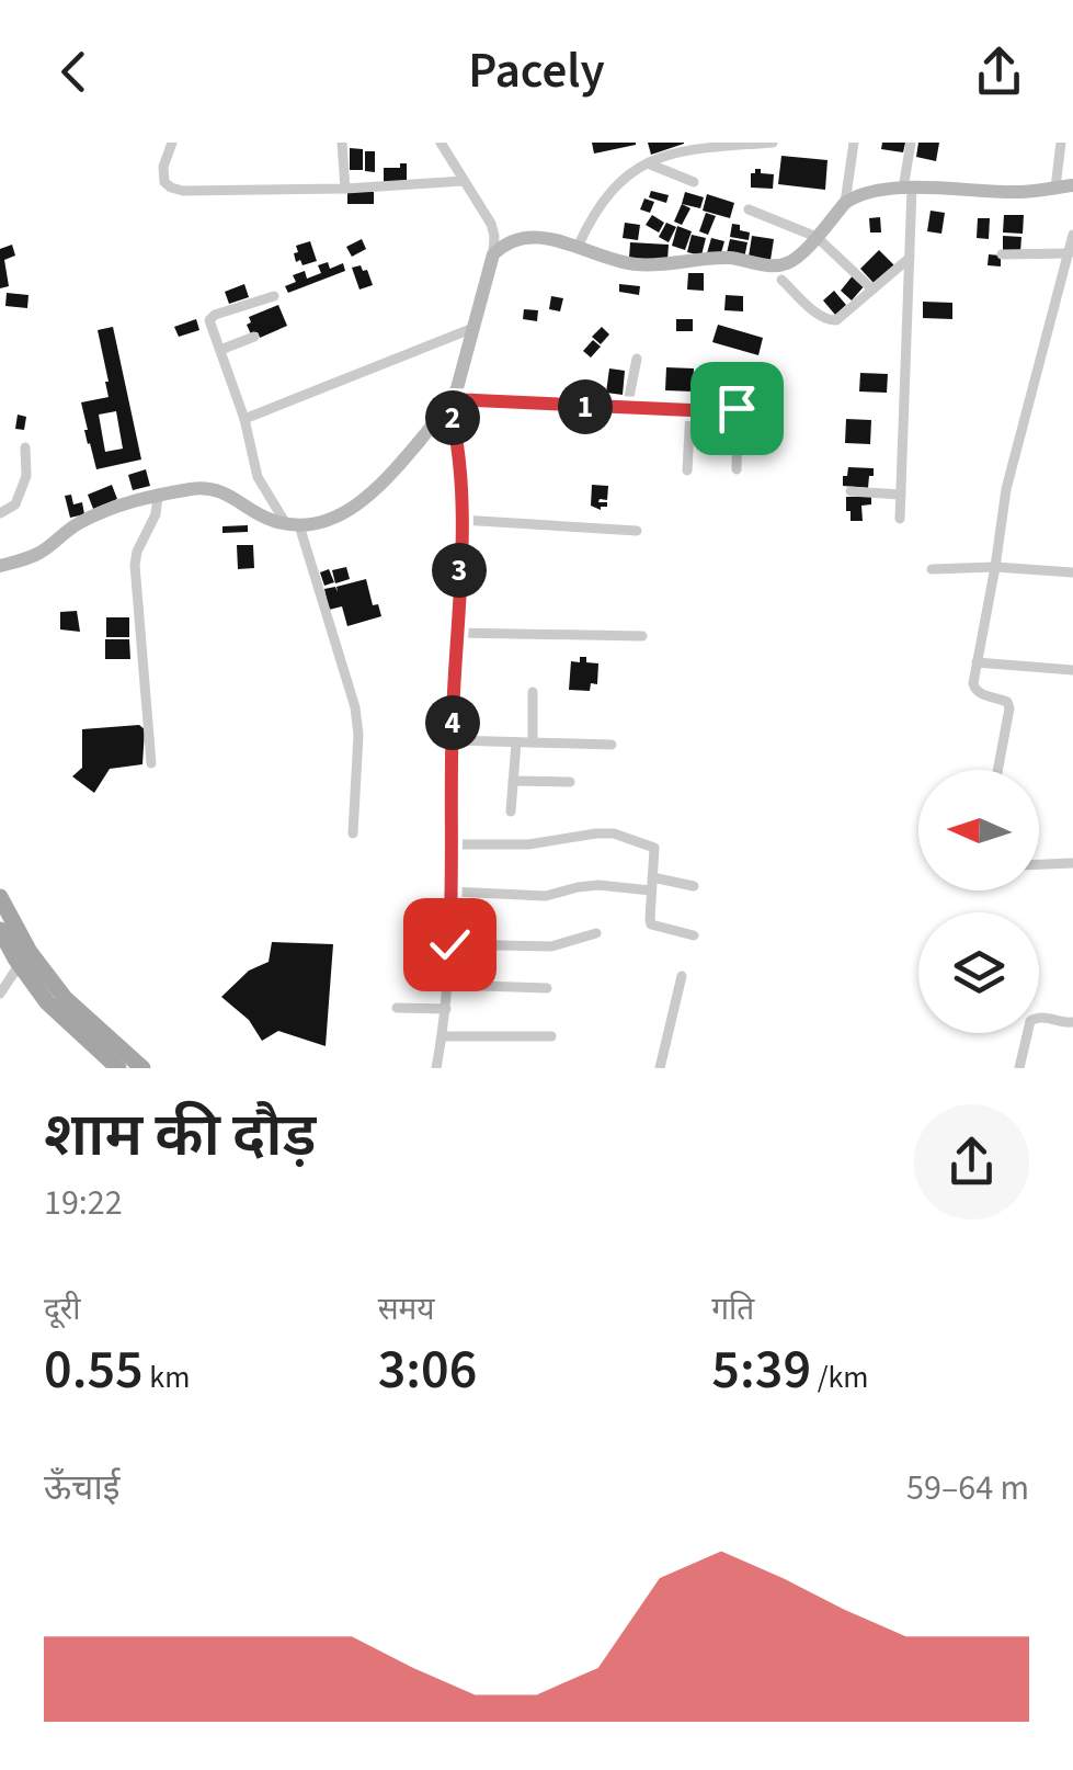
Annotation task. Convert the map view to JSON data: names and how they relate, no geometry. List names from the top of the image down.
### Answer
{
  "north": "left",
  "page": {
    "header": "Pacely",
    "pins": [
      "1",
      "2",
      "3",
      "4"
    ],
    "heading": ["शाम की दौड़", "19:22"],
    "stats": [
      ["दूरी", "0.55 km"],
      ["समय", "3:06"],
      ["गति", "5:39 /km"]
    ],
    "chart": ["ऊँचाई", "59–64 m"]
  }
}
